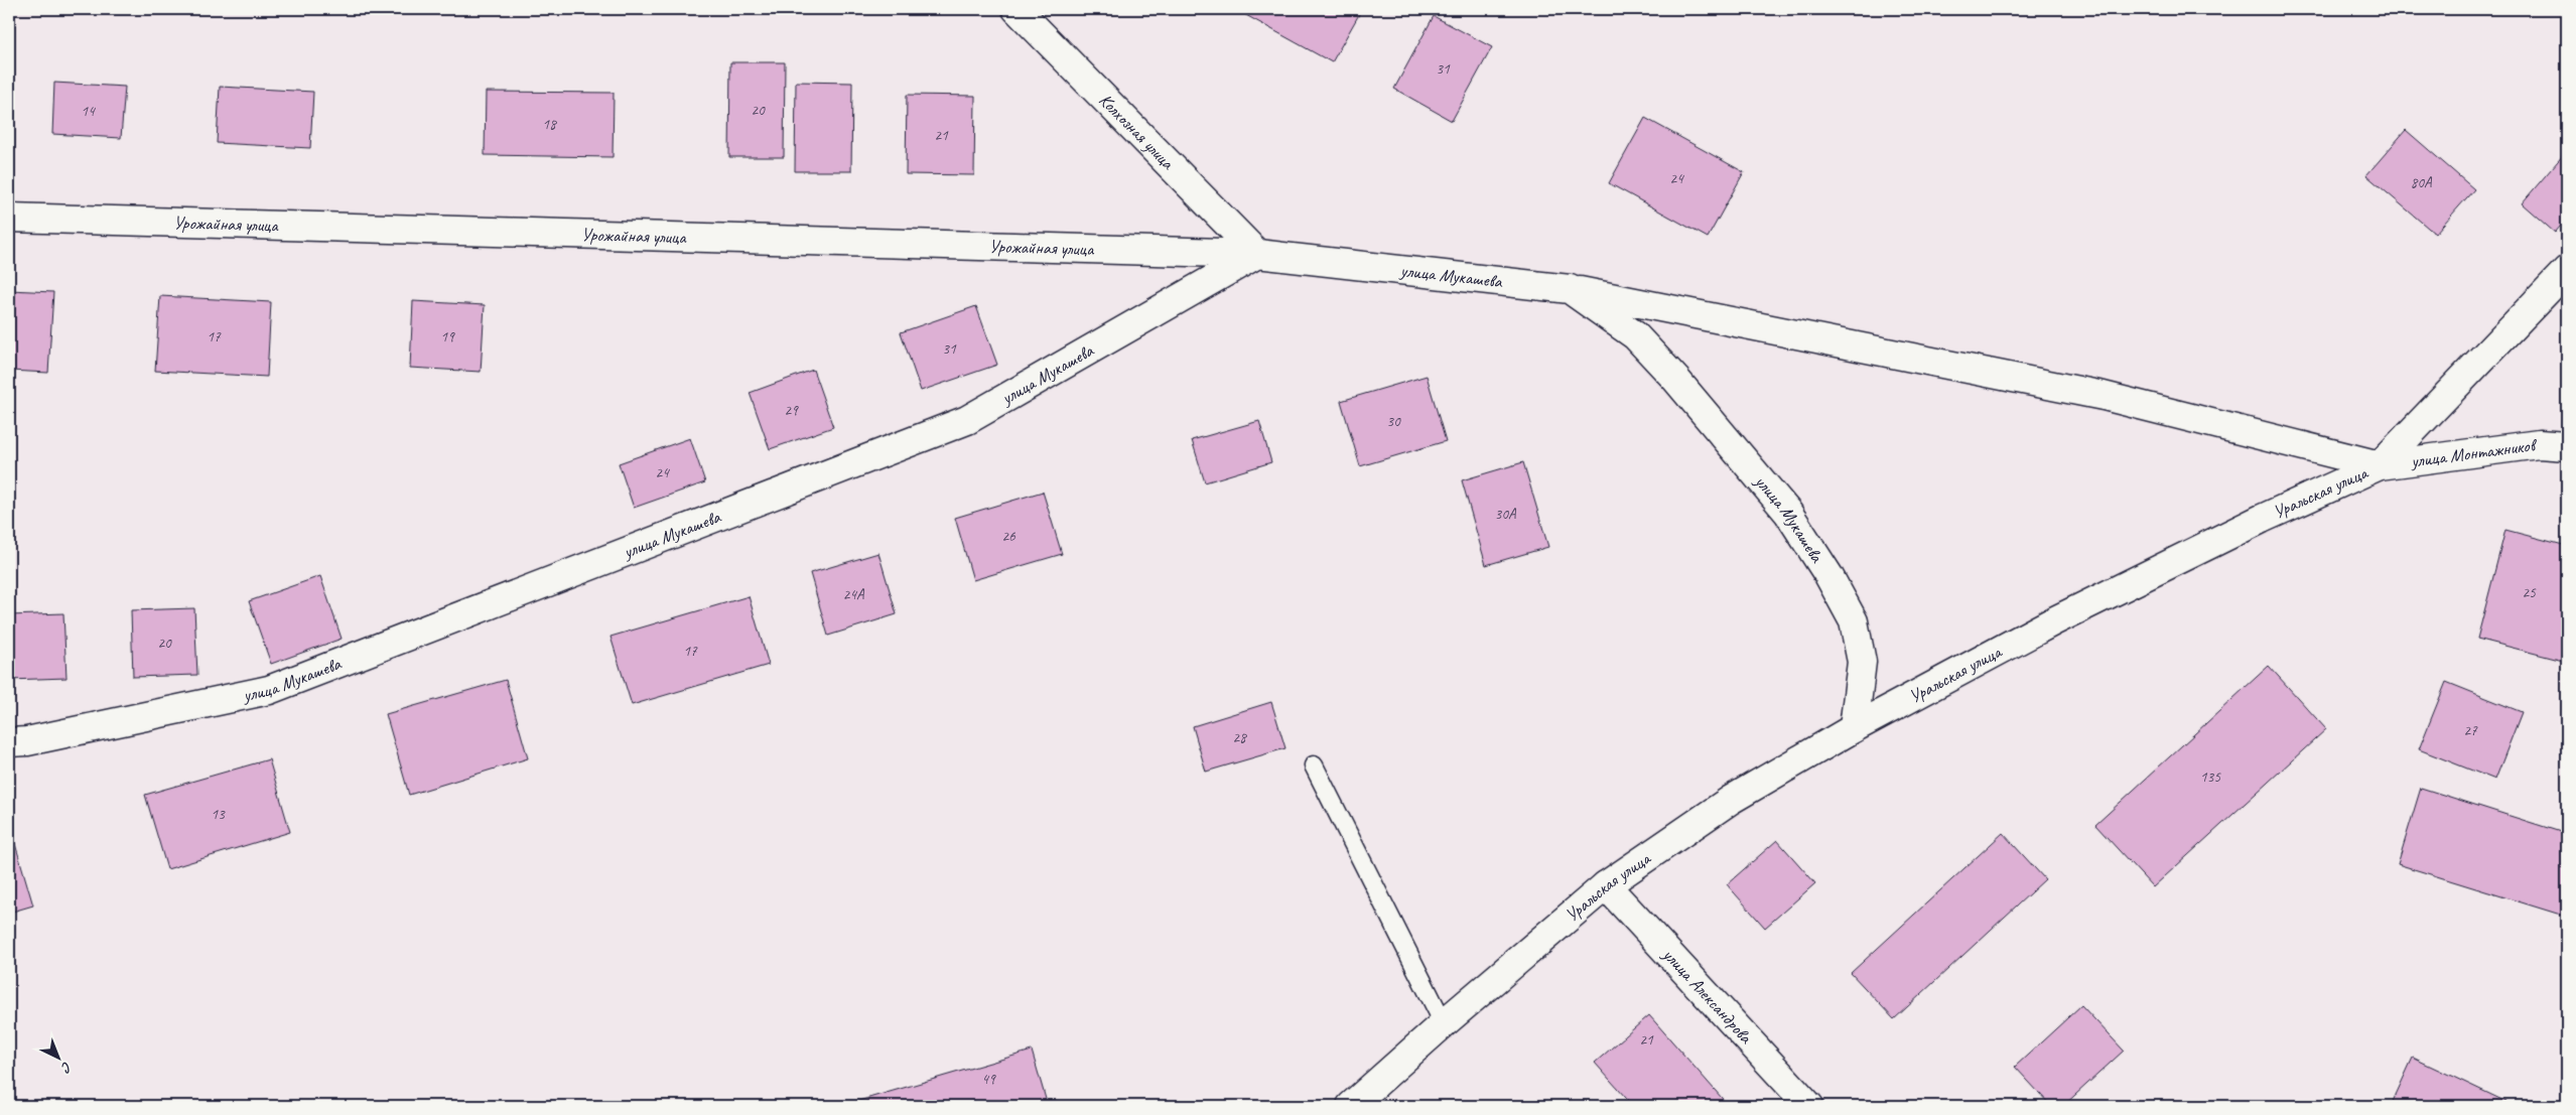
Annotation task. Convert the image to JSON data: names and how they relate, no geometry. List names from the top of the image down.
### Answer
{
  "streets": {
    "street": [
      "Колхозная улица",
      "Урожайная улица",
      "улица Мукашева",
      "улица Монтажников",
      "Уральская улица",
      "улица Александрова"
    ]
  },
  "crossings": [
    ["Колхозная улица", "Урожайная улица"],
    ["Колхозная улица", "улица Мукашева"],
    ["Урожайная улица", "улица Мукашева"],
    ["улица Мукашева", "Уральская улица"],
    ["улица Монтажников", "Уральская улица"],
    ["Уральская улица", "улица Александрова"]
  ],
  "house_numbers": [
    "31",
    "20",
    "14",
    "18",
    "21",
    "24",
    "80А",
    "17",
    "19",
    "31",
    "29",
    "30",
    "24",
    "30А",
    "26",
    "25",
    "24А",
    "20",
    "17",
    "27",
    "28",
    "135",
    "13",
    "21",
    "49"
  ],
  "north": "bottom right"
}
